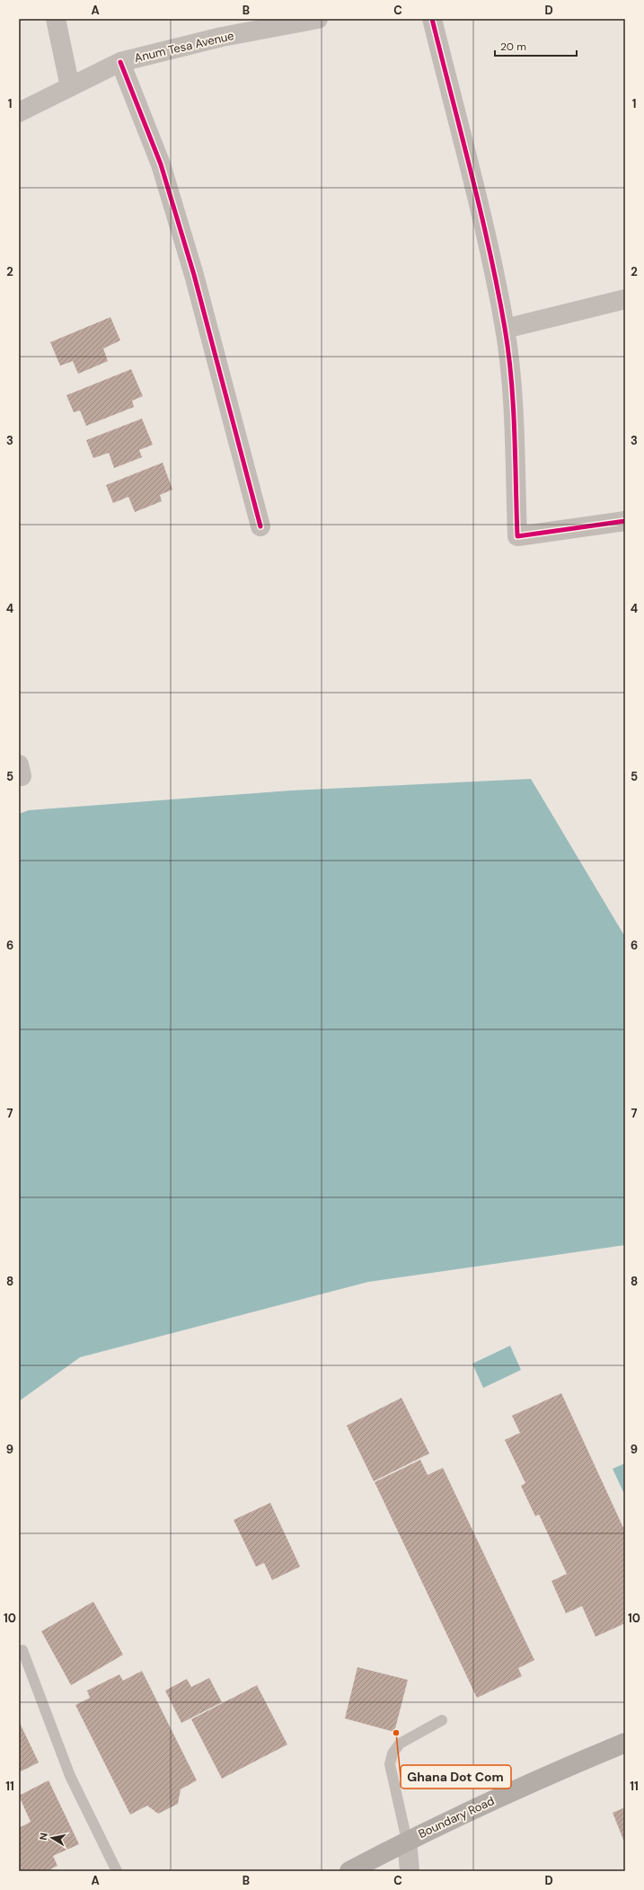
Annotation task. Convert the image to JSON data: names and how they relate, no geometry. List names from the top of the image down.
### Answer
{
  "streets": {
    "main road": ["Boundary Road"],
    "street": ["Anum Tesa Avenue"]
  },
  "places": ["Ghana Dot Com"],
  "scale_bar": "20 m",
  "north": "left",
  "grid": {
    "columns": [
      "A",
      "B",
      "C",
      "D"
    ],
    "rows": [
      "1",
      "2",
      "3",
      "4",
      "5",
      "6",
      "7",
      "8",
      "9",
      "10",
      "11"
    ]
  }
}
